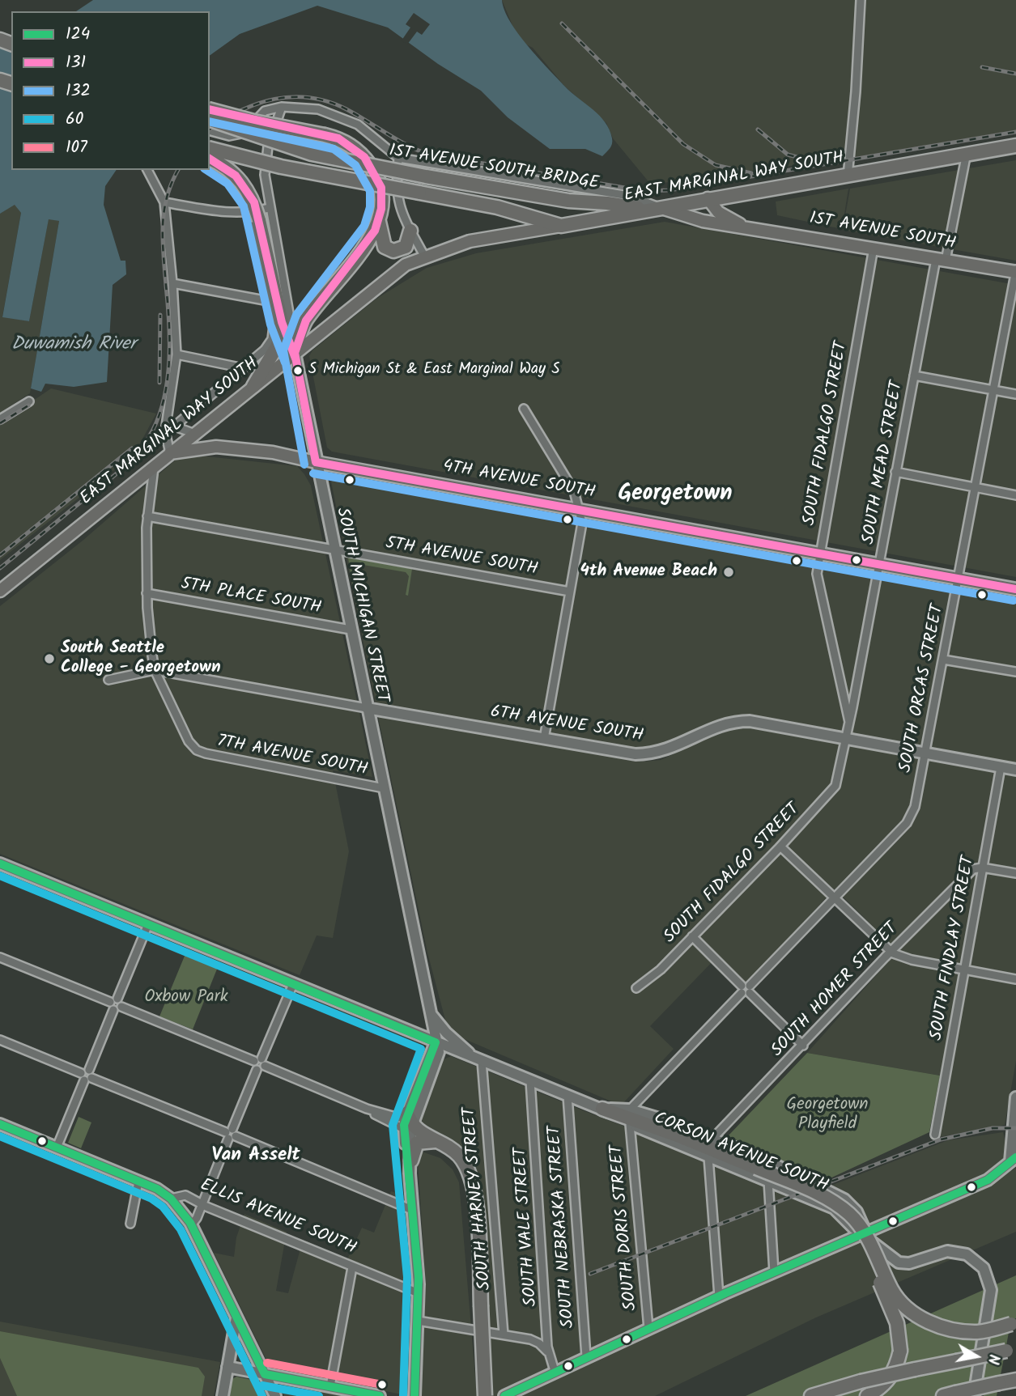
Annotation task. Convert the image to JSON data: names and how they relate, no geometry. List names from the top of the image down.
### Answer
{
  "streets": {
    "highway": ["1ST AVENUE SOUTH BRIDGE", "EAST MARGINAL WAY SOUTH"],
    "main road": ["1ST AVENUE SOUTH", "4TH AVENUE SOUTH"],
    "street": [
      "SOUTH FIDALGO STREET",
      "SOUTH MEAD STREET",
      "5TH AVENUE SOUTH",
      "5TH PLACE SOUTH",
      "SOUTH MICHIGAN STREET",
      "SOUTH ORCAS STREET",
      "6TH AVENUE SOUTH",
      "7TH AVENUE SOUTH",
      "SOUTH FINDLAY STREET",
      "SOUTH HOMER STREET",
      "CORSON AVENUE SOUTH",
      "SOUTH HARNEY STREET",
      "ELLIS AVENUE SOUTH",
      "SOUTH VALE STREET",
      "SOUTH NEBRASKA STREET",
      "SOUTH DORIS STREET"
    ]
  },
  "crossings": [
    ["1ST AVENUE SOUTH BRIDGE", "EAST MARGINAL WAY SOUTH"],
    ["EAST MARGINAL WAY SOUTH", "1ST AVENUE SOUTH"],
    ["EAST MARGINAL WAY SOUTH", "SOUTH MEAD STREET"],
    ["EAST MARGINAL WAY SOUTH", "4TH AVENUE SOUTH"],
    ["EAST MARGINAL WAY SOUTH", "SOUTH MICHIGAN STREET"],
    ["1ST AVENUE SOUTH", "SOUTH FIDALGO STREET"],
    ["1ST AVENUE SOUTH", "SOUTH MEAD STREET"],
    ["1ST AVENUE SOUTH", "SOUTH ORCAS STREET"],
    ["SOUTH FIDALGO STREET", "SOUTH MEAD STREET"],
    ["SOUTH FIDALGO STREET", "4TH AVENUE SOUTH"],
    ["SOUTH FIDALGO STREET", "6TH AVENUE SOUTH"],
    ["SOUTH MEAD STREET", "4TH AVENUE SOUTH"],
    ["SOUTH MEAD STREET", "6TH AVENUE SOUTH"],
    ["4TH AVENUE SOUTH", "SOUTH MICHIGAN STREET"],
    ["4TH AVENUE SOUTH", "SOUTH ORCAS STREET"],
    ["5TH AVENUE SOUTH", "SOUTH MICHIGAN STREET"],
    ["5TH PLACE SOUTH", "SOUTH MICHIGAN STREET"],
    ["SOUTH MICHIGAN STREET", "6TH AVENUE SOUTH"],
    ["SOUTH MICHIGAN STREET", "7TH AVENUE SOUTH"],
    ["SOUTH MICHIGAN STREET", "CORSON AVENUE SOUTH"],
    ["SOUTH MICHIGAN STREET", "ELLIS AVENUE SOUTH"],
    ["SOUTH ORCAS STREET", "6TH AVENUE SOUTH"],
    ["SOUTH ORCAS STREET", "CORSON AVENUE SOUTH"],
    ["6TH AVENUE SOUTH", "7TH AVENUE SOUTH"],
    ["6TH AVENUE SOUTH", "SOUTH FINDLAY STREET"],
    ["SOUTH FINDLAY STREET", "SOUTH HOMER STREET"],
    ["SOUTH HOMER STREET", "CORSON AVENUE SOUTH"],
    ["CORSON AVENUE SOUTH", "SOUTH HARNEY STREET"],
    ["CORSON AVENUE SOUTH", "SOUTH VALE STREET"],
    ["CORSON AVENUE SOUTH", "SOUTH NEBRASKA STREET"],
    ["CORSON AVENUE SOUTH", "SOUTH DORIS STREET"]
  ],
  "districts": ["Georgetown", "Van Asselt"],
  "water": ["Duwamish River"],
  "parks": ["Oxbow Park", "Georgetown Playfield"],
  "places": ["S Michigan St & East Marginal Way S", "4th Avenue Beach", "South Seattle College - Georgetown"],
  "lines": [
    "transit line 131",
    "transit line 132",
    "transit line 124",
    "transit line 60",
    "transit line 107"
  ],
  "legend": [
    "124",
    "131",
    "132",
    "60",
    "107"
  ],
  "north": "right"
}
